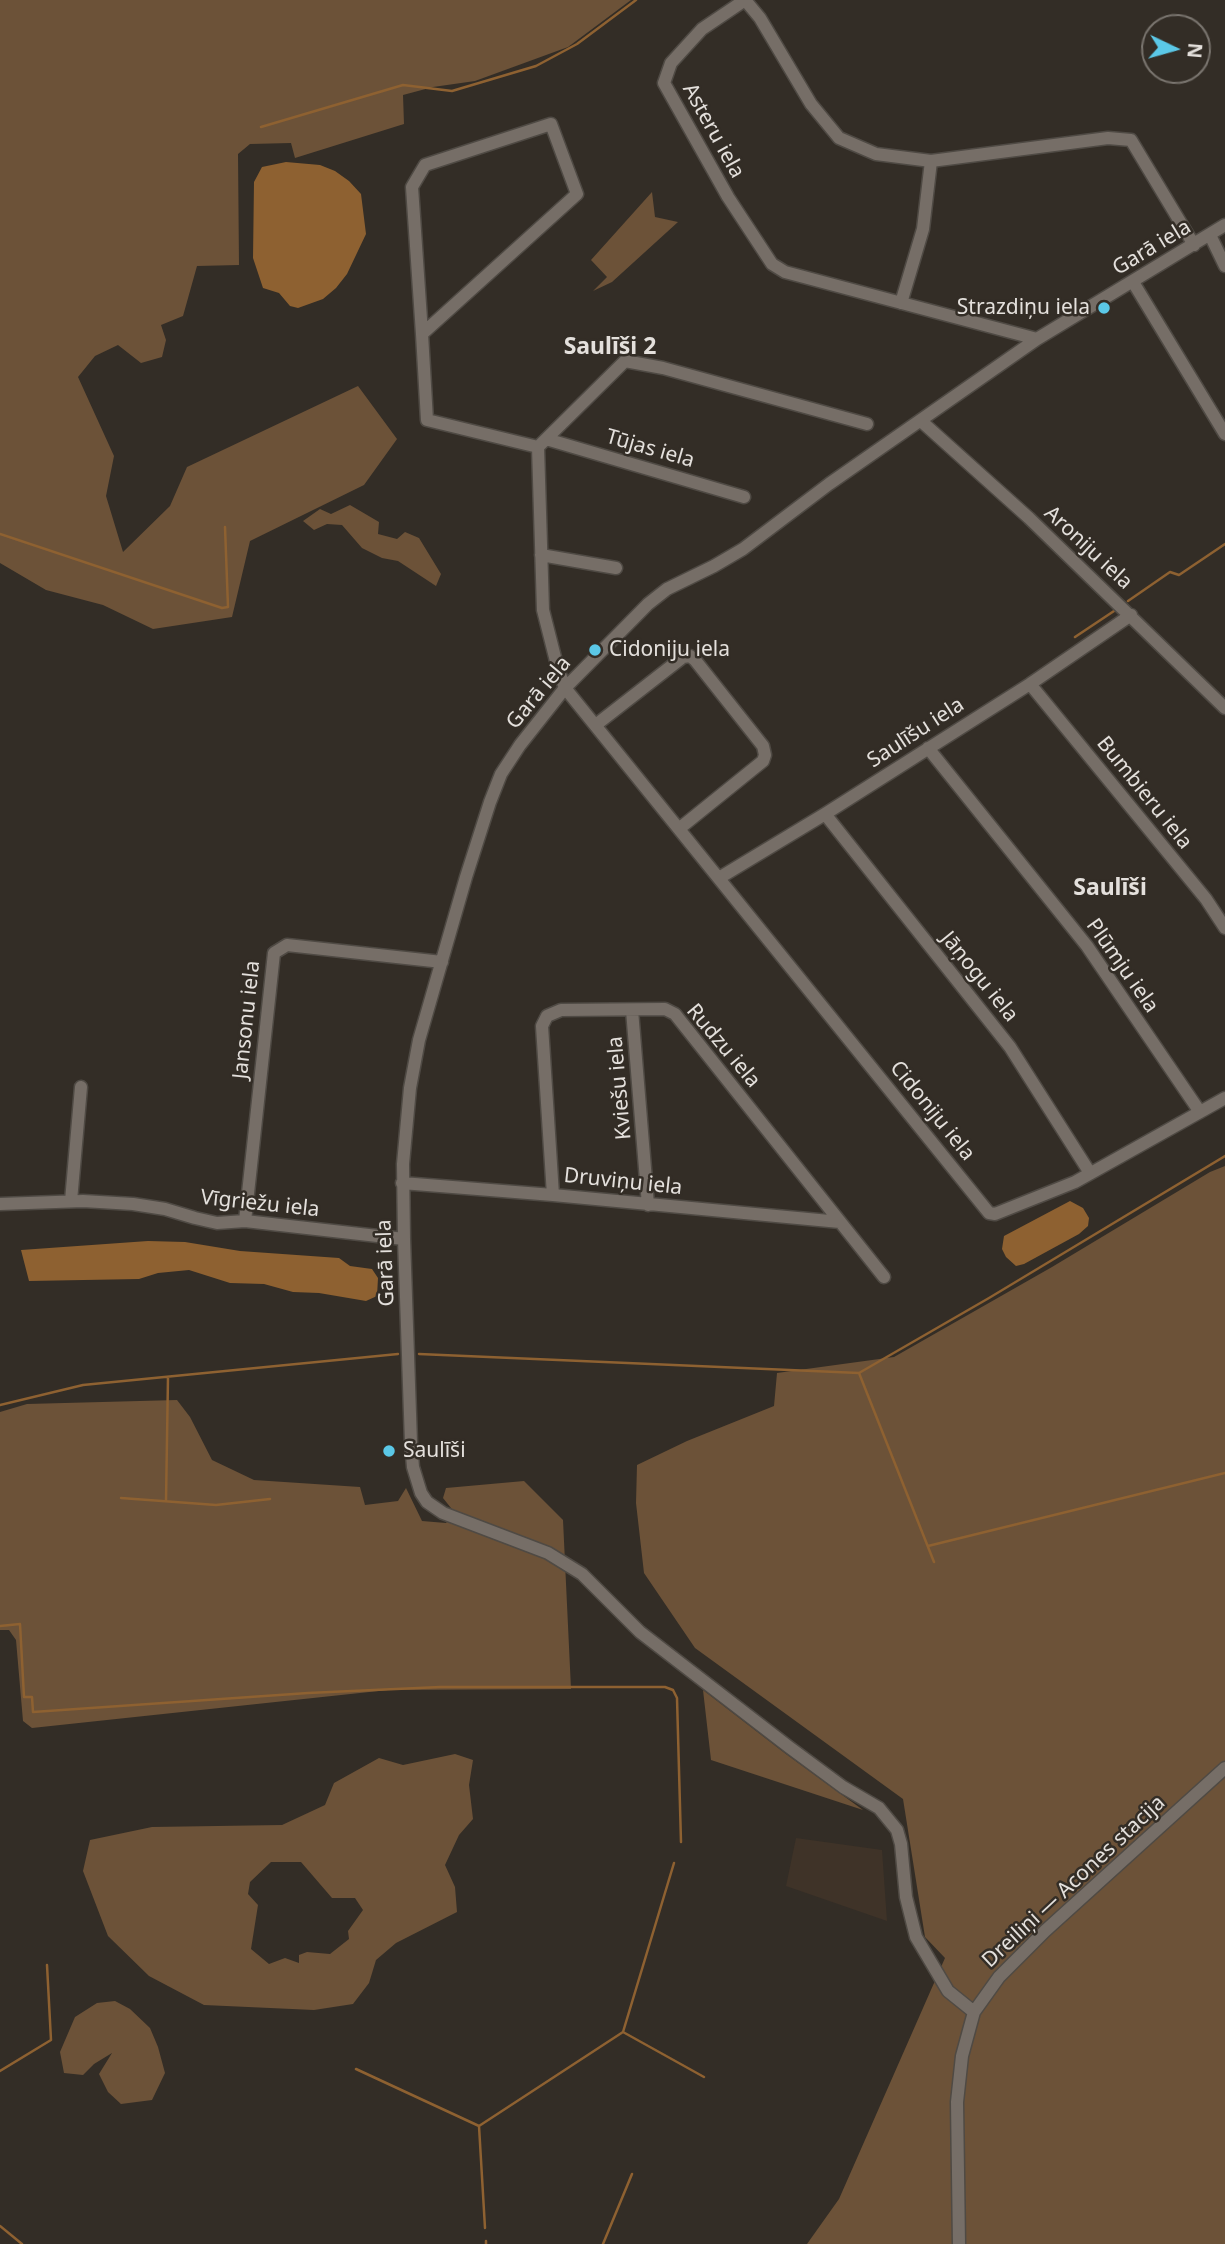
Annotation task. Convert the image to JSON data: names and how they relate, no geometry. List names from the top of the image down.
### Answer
{
  "streets": {
    "street": [
      "Asteru iela",
      "Garā iela",
      "Tūjas iela",
      "Aroniju iela",
      "Saulīšu iela",
      "Bumbieru iela",
      "Plūmju iela",
      "Jāņogu iela",
      "Jansonu iela",
      "Rudzu iela",
      "Kviešu iela",
      "Cidoniju iela",
      "Druviņu iela",
      "Vīgriežu iela",
      "Dreiliņi — Acones stacija"
    ]
  },
  "crossings": [
    ["Asteru iela", "Garā iela"],
    ["Garā iela", "Aroniju iela"],
    ["Garā iela", "Jansonu iela"],
    ["Garā iela", "Cidoniju iela"],
    ["Garā iela", "Druviņu iela"],
    ["Garā iela", "Vīgriežu iela"],
    ["Garā iela", "Dreiliņi — Acones stacija"],
    ["Tūjas iela", "Cidoniju iela"],
    ["Aroniju iela", "Saulīšu iela"],
    ["Saulīšu iela", "Bumbieru iela"],
    ["Saulīšu iela", "Plūmju iela"],
    ["Saulīšu iela", "Jāņogu iela"],
    ["Saulīšu iela", "Cidoniju iela"],
    ["Plūmju iela", "Cidoniju iela"],
    ["Jāņogu iela", "Cidoniju iela"],
    ["Jansonu iela", "Vīgriežu iela"],
    ["Rudzu iela", "Kviešu iela"],
    ["Rudzu iela", "Druviņu iela"],
    ["Kviešu iela", "Druviņu iela"]
  ],
  "districts": ["Saulīši 2", "Saulīši"],
  "places": ["Strazdiņu iela", "Cidoniju iela", "Saulīši"],
  "north": "right"
}
